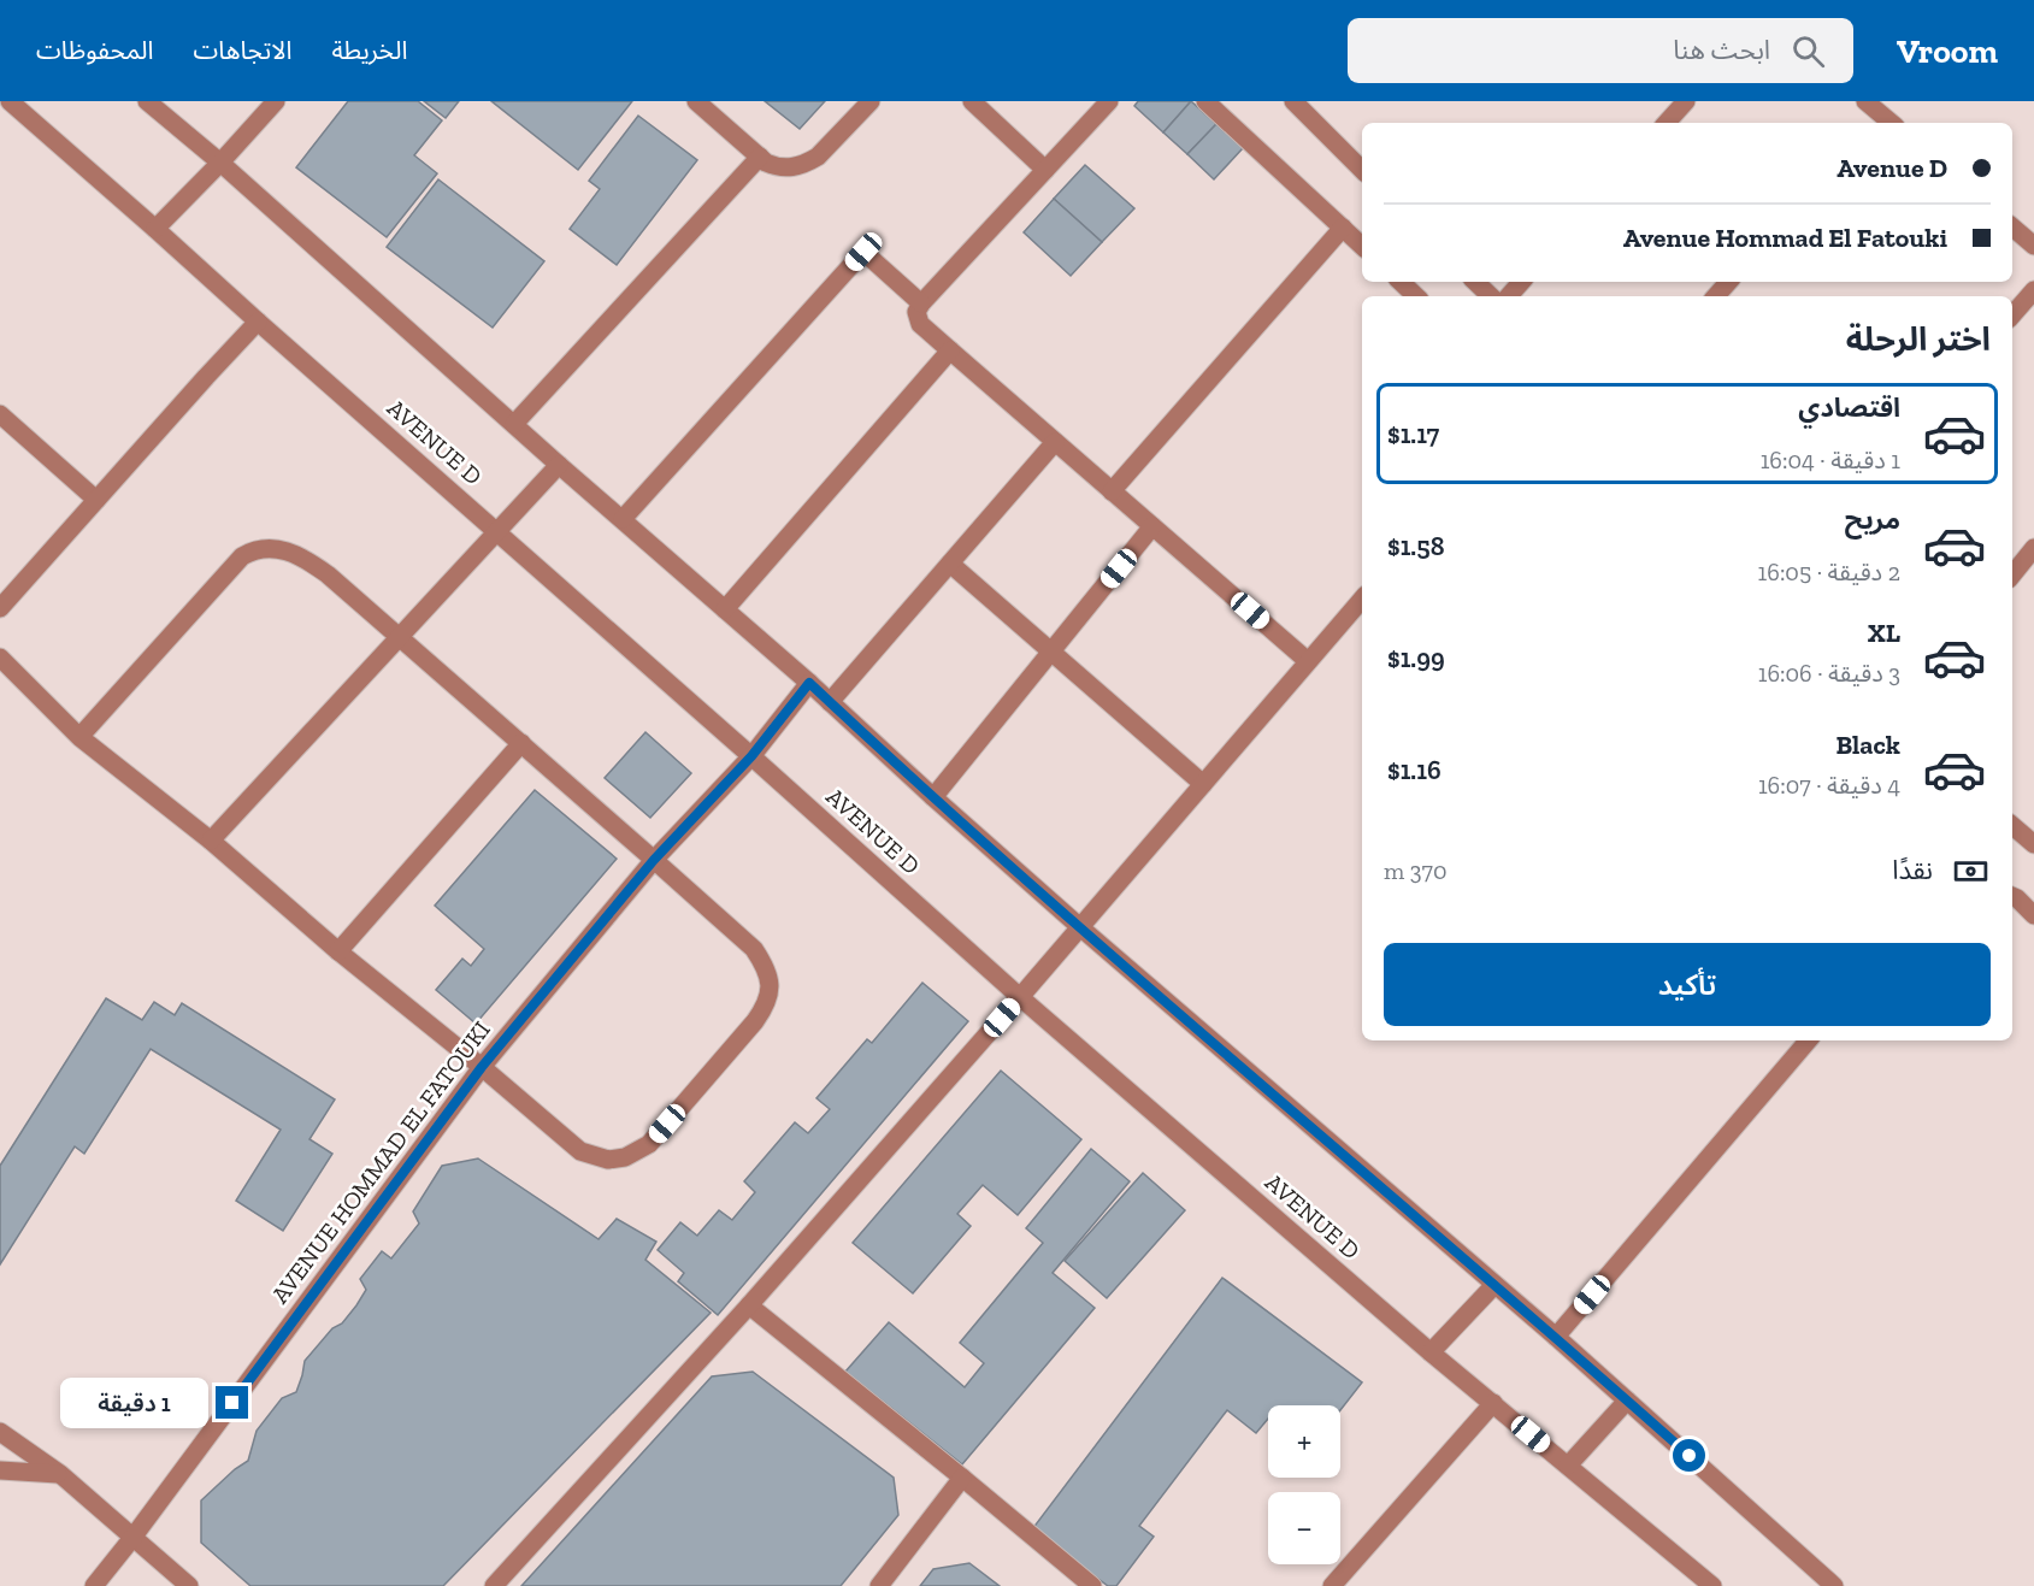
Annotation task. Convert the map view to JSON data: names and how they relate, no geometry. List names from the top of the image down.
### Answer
{
  "streets": {
    "street": ["AVENUE D", "AVENUE HOMMAD EL FATOUKI"]
  },
  "crossings": [
    ["AVENUE D", "AVENUE HOMMAD EL FATOUKI"]
  ],
  "page": {
    "header": "Vroom",
    "search": "ابحث هنا",
    "nav": ["الخريطة", "الاتجاهات", "المحفوظات"],
    "banner": ["Avenue D", "Avenue Hommad El Fatouki"],
    "heading": "اختر الرحلة",
    "list": [
      {
        "name": "اقتصادي",
        "note": "1 دقيقة · 16:04",
        "value": "$1.17"
      },
      {
        "name": "مريح",
        "note": "2 دقيقة · 16:05",
        "value": "$1.58"
      },
      {
        "name": "XL",
        "note": "3 دقيقة · 16:06",
        "value": "$1.99"
      },
      {
        "name": "Black",
        "note": "4 دقيقة · 16:07",
        "value": "$1.16"
      }
    ],
    "pay": ["نقدًا", "370 m"],
    "buttons": "تأكيد",
    "bubble": "1 دقيقة",
    "map_buttons": ["+", "−"]
  }
}
